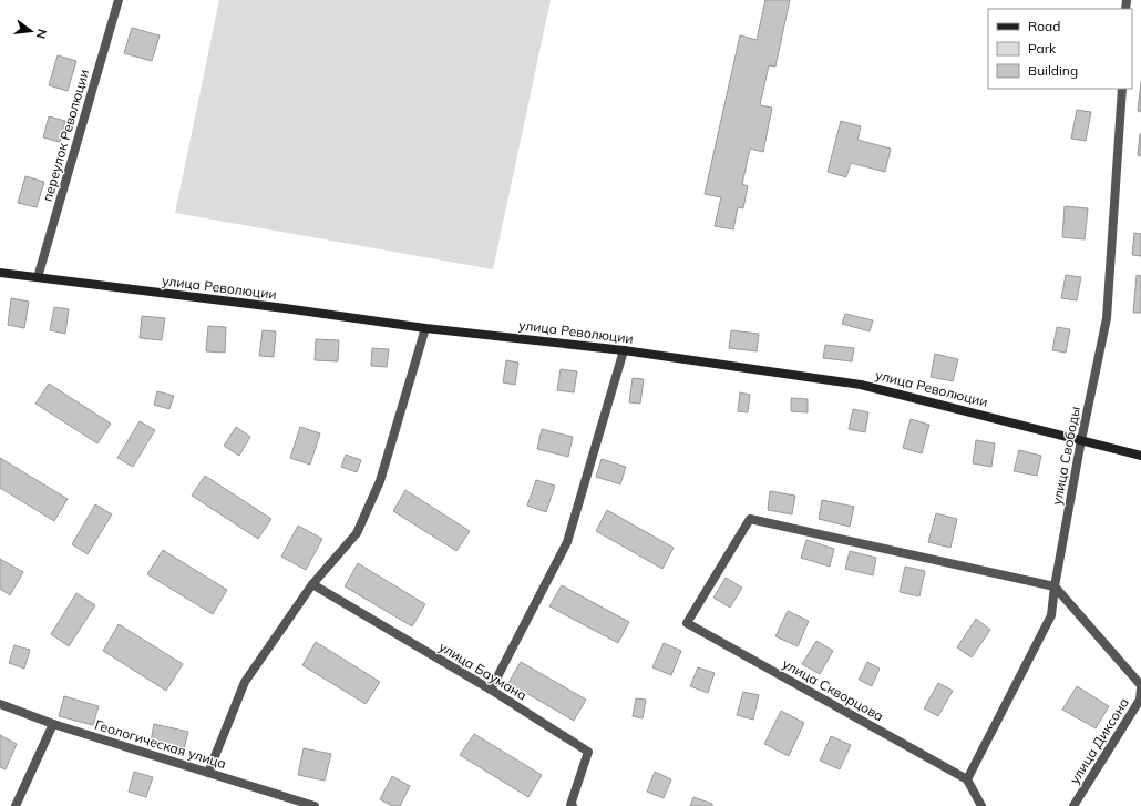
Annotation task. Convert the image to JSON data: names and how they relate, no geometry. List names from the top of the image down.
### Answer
{
  "streets": {
    "street": [
      "переулок Революции",
      "улица Революции",
      "улица Свободы",
      "улица Баумана",
      "улица Скворцова",
      "улица Диксона",
      "Геологическая улица"
    ]
  },
  "crossings": [
    ["переулок Революции", "улица Революции"],
    ["улица Революции", "улица Свободы"],
    ["улица Свободы", "улица Скворцова"]
  ],
  "legend": ["Road", "Park", "Building"],
  "north": "right"
}
